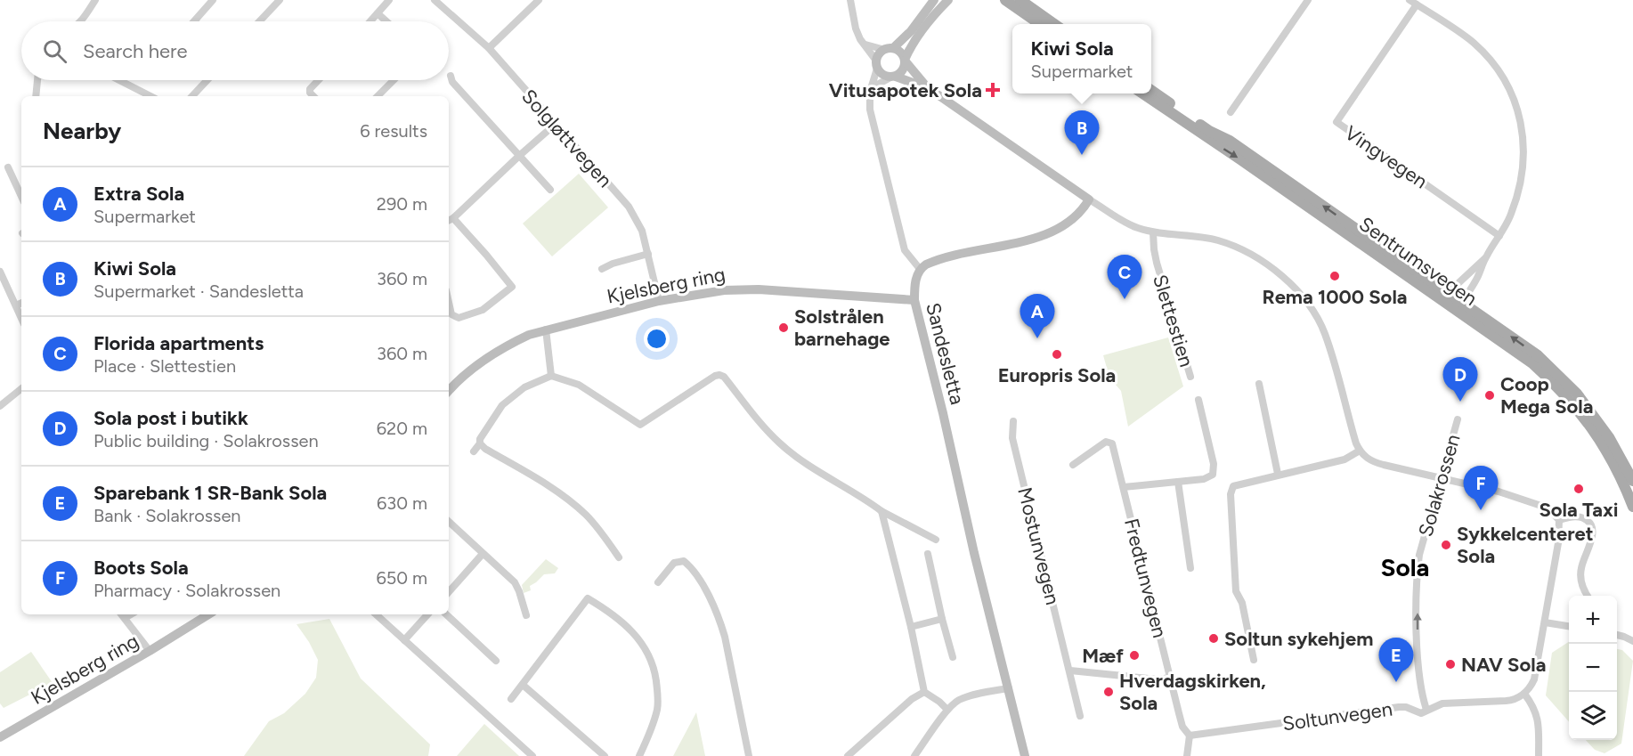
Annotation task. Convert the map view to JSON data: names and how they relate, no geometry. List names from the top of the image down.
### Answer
{
  "streets": {
    "main road": ["Sentrumsvegen"],
    "street": [
      "Solgløttvegen",
      "Vingvegen",
      "Kjelsberg ring",
      "Slettestien",
      "Sandesletta",
      "Solakrossen",
      "Mostunvegen",
      "Fredtunvegen",
      "Soltunvegen"
    ]
  },
  "crossings": [
    ["Solgløttvegen", "Kjelsberg ring"],
    ["Kjelsberg ring", "Sandesletta"],
    ["Solakrossen", "Soltunvegen"],
    ["Fredtunvegen", "Soltunvegen"]
  ],
  "one_way": ["Solakrossen"],
  "districts": ["Sola"],
  "places": {
    "health": ["Vitusapotek Sola"],
    "other": [
      "Rema 1000 Sola",
      "Solstrålen barnehage",
      "Europris Sola",
      "Coop Mega Sola",
      "Sola Taxi",
      "Sykkelcenteret Sola",
      "Soltun sykehjem",
      "Mæf",
      "NAV Sola",
      "Hverdagskirken, Sola"
    ]
  },
  "page": {
    "search": "Search here",
    "popup": ["Kiwi Sola", "Supermarket"],
    "heading": ["Nearby", "6 results"],
    "pins": [
      "B",
      "C",
      "A",
      "D",
      "F",
      "E"
    ],
    "list": [
      {
        "mark": "A",
        "name": "Extra Sola",
        "note": "Supermarket",
        "value": "290 m"
      },
      {
        "mark": "B",
        "name": "Kiwi Sola",
        "note": "Supermarket · Sandesletta",
        "value": "360 m"
      },
      {
        "mark": "C",
        "name": "Florida apartments",
        "note": "Place · Slettestien",
        "value": "360 m"
      },
      {
        "mark": "D",
        "name": "Sola post i butikk",
        "note": "Public building · Solakrossen",
        "value": "620 m"
      },
      {
        "mark": "E",
        "name": "Sparebank 1 SR-Bank Sola",
        "note": "Bank · Solakrossen",
        "value": "630 m"
      },
      {
        "mark": "F",
        "name": "Boots Sola",
        "note": "Pharmacy · Solakrossen",
        "value": "650 m"
      }
    ],
    "map_buttons": ["+", "−"]
  }
}
